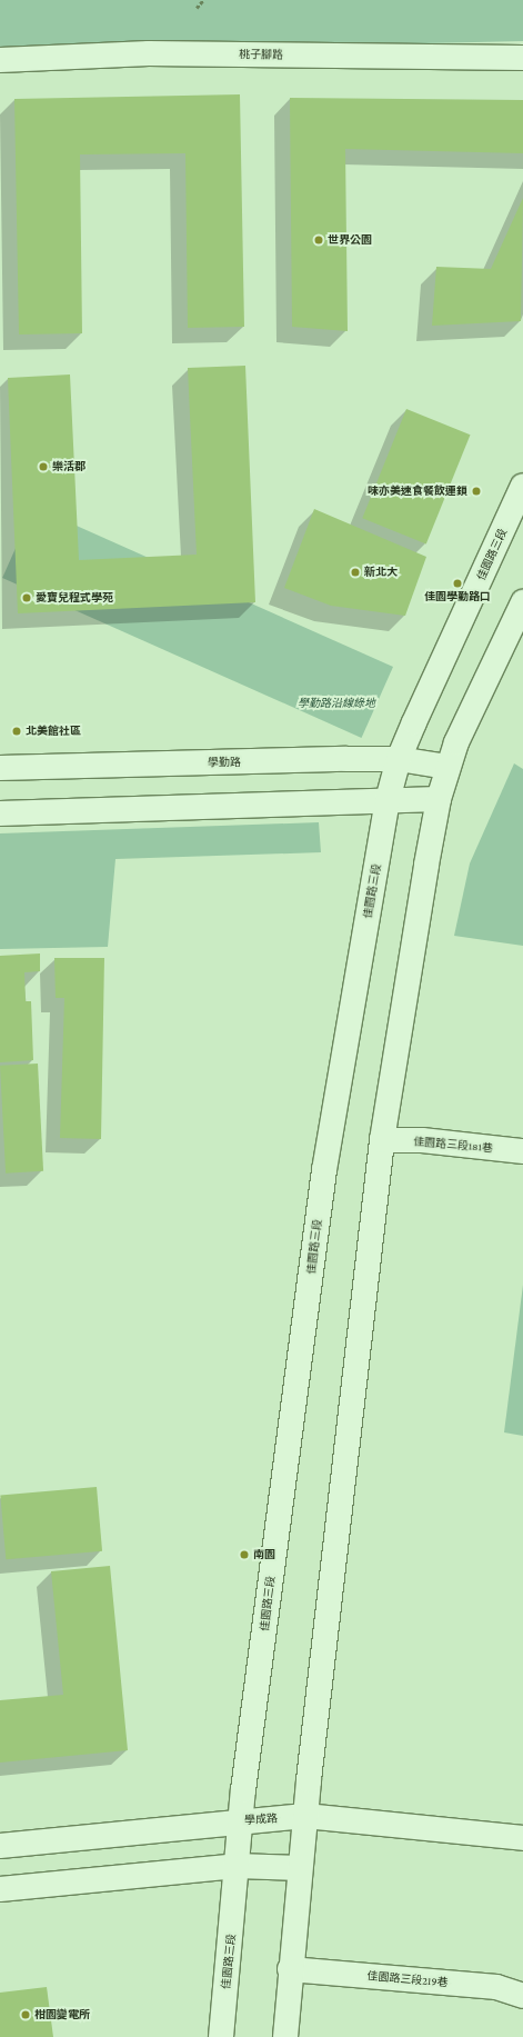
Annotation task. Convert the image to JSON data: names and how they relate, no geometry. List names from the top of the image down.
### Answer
{
  "streets": {
    "street": [
      "桃子腳路",
      "佳園路三段",
      "學勤路",
      "佳園路三段181巷",
      "學成路",
      "佳園路三段219巷"
    ]
  },
  "crossings": [
    ["佳園路三段", "學勤路"],
    ["佳園路三段", "學成路"]
  ],
  "parks": ["學勤路沿線綠地"],
  "places": [
    "世界公園",
    "樂活郡",
    "味亦美速食餐飲連鎖",
    "新北大",
    "佳園學勤路口",
    "愛寶兒程式學苑",
    "北美館社區",
    "南園",
    "柑園變電所"
  ]
}
